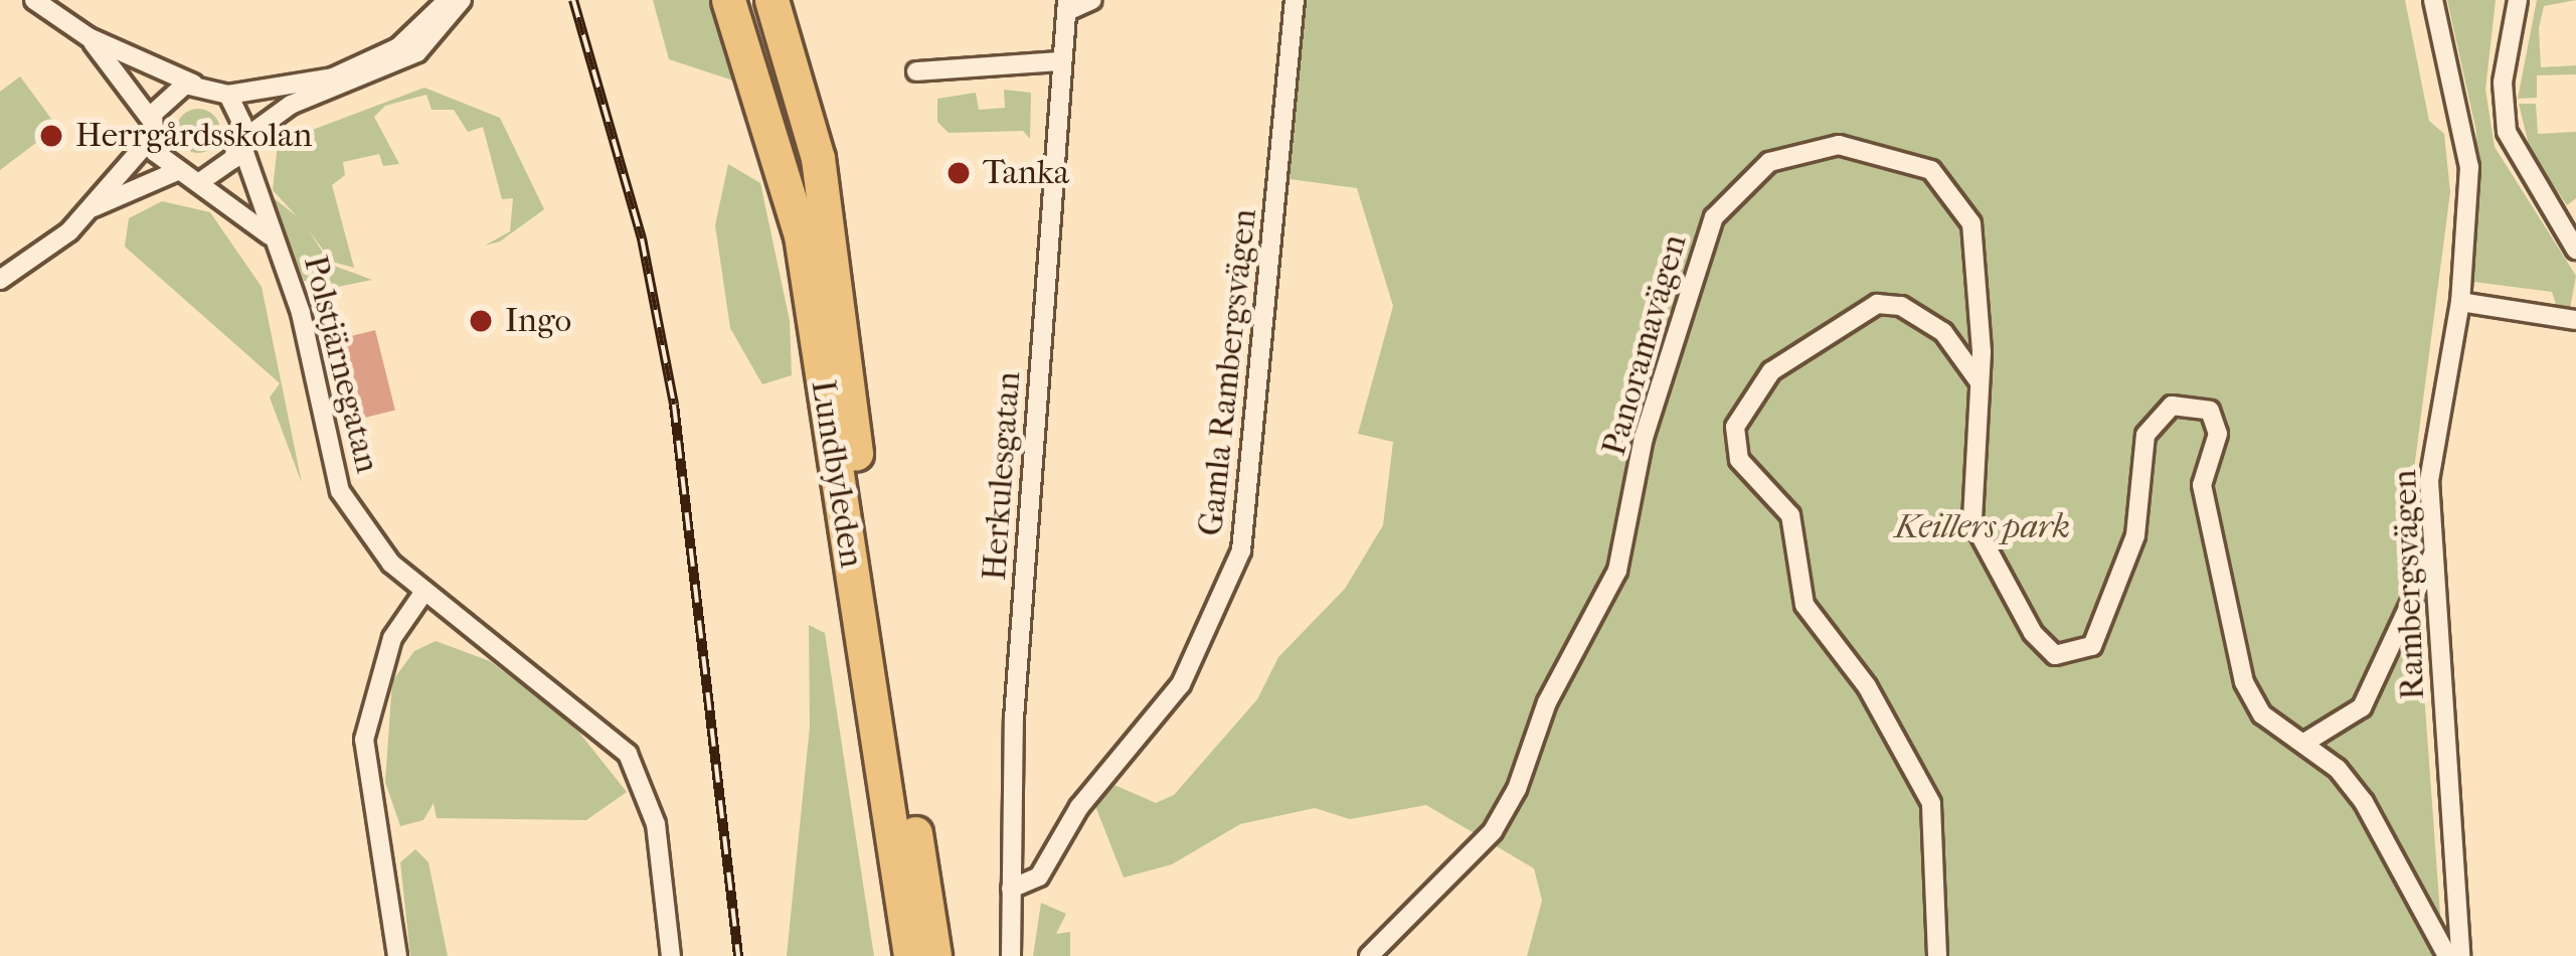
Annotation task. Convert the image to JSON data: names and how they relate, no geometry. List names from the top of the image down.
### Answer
{
  "streets": {
    "highway": ["Lundbyleden"],
    "street": [
      "Panoramavägen",
      "Polstjärnegatan",
      "Gamla Rambergsvägen",
      "Herkulesgatan",
      "Rambergsvägen"
    ]
  },
  "crossings": [
    ["Gamla Rambergsvägen", "Herkulesgatan"]
  ],
  "parks": ["Keillers park"],
  "places": ["Herrgårdsskolan", "Tanka", "Ingo"]
}
